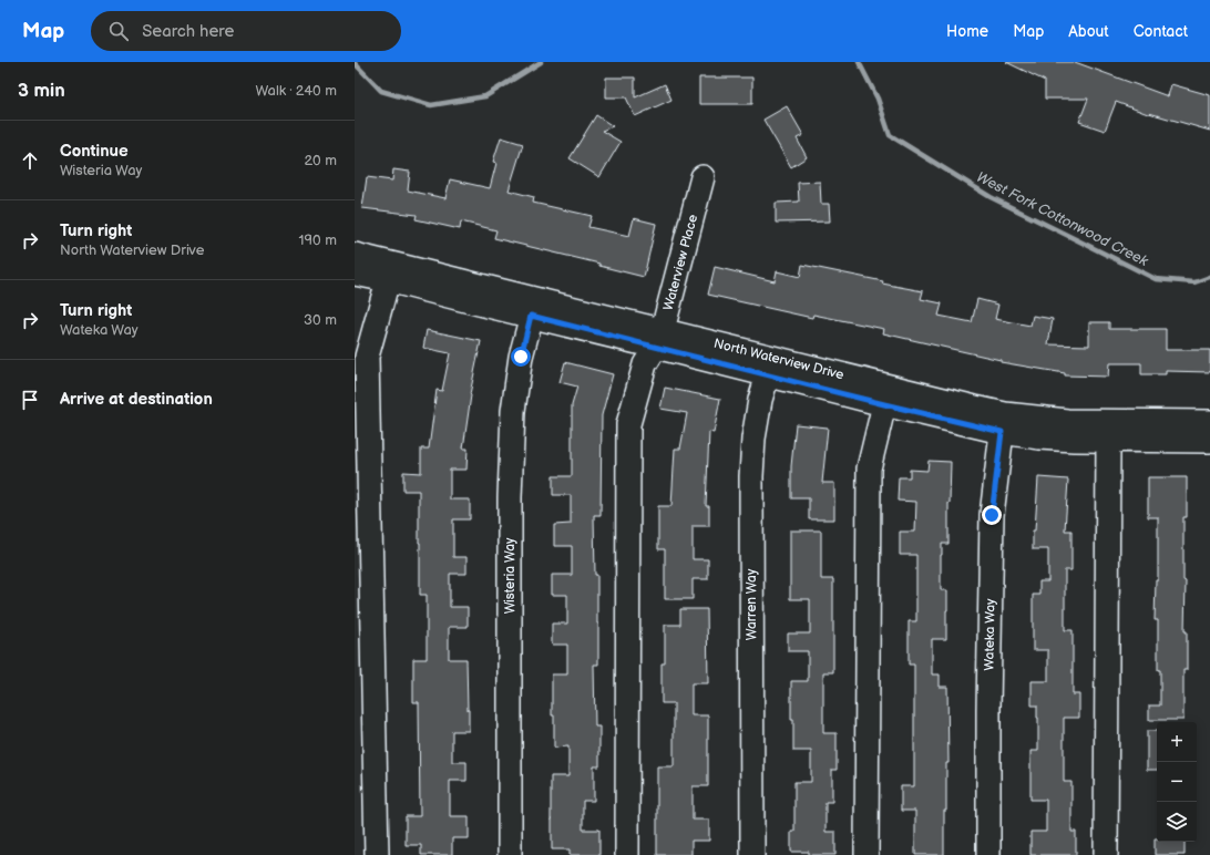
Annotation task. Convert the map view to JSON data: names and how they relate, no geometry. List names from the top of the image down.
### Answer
{
  "streets": {
    "street": [
      "Waterview Place",
      "North Waterview Drive",
      "Wisteria Way",
      "Warren Way",
      "Wateka Way"
    ]
  },
  "crossings": [
    ["Waterview Place", "North Waterview Drive"],
    ["North Waterview Drive", "Wisteria Way"],
    ["North Waterview Drive", "Warren Way"],
    ["North Waterview Drive", "Wateka Way"]
  ],
  "water": ["West Fork Cottonwood Creek"],
  "page": {
    "header": "Map",
    "search": "Search here",
    "nav": [
      "Home",
      "Map",
      "About",
      "Contact"
    ],
    "heading": ["3 min", "Walk · 240 m"],
    "list": [
      ["Continue", "Wisteria Way", "20 m"],
      ["Turn right", "North Waterview Drive", "190 m"],
      ["Turn right", "Wateka Way", "30 m"],
      "Arrive at destination"
    ],
    "map_buttons": ["+", "−"]
  }
}
